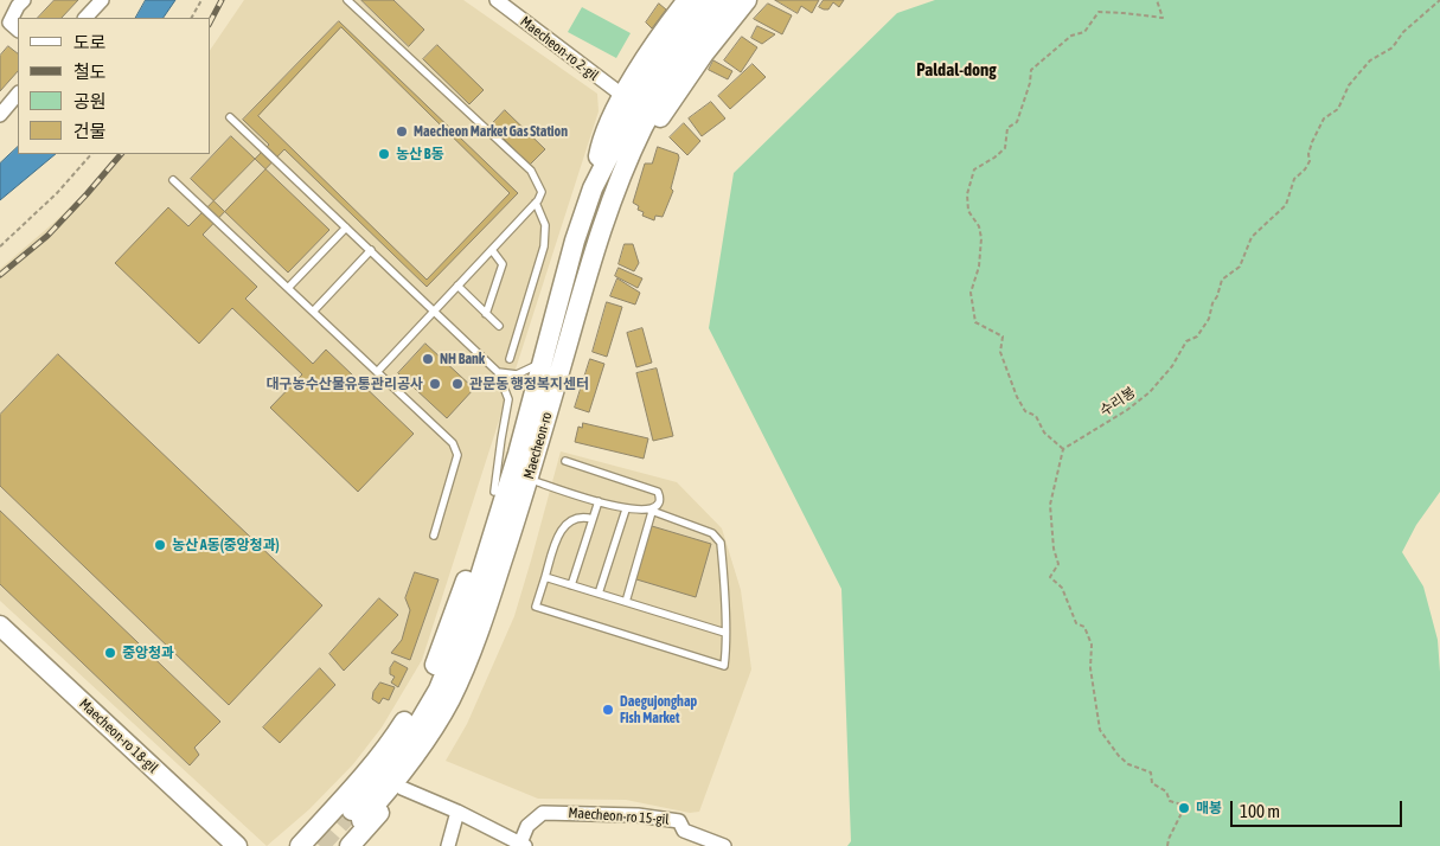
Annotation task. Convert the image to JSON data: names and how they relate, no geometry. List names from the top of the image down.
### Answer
{
  "streets": {
    "main road": ["Maecheon-ro", "Maecheon-ro 18-gil"],
    "street": ["Maecheon-ro 2-gil", "Maecheon-ro 15-gil"],
    "path": ["수리봉"]
  },
  "districts": ["Paldal-dong"],
  "places": [
    "Maecheon Market Gas Station",
    "농산 B동",
    "NH Bank",
    "대구농수산물유통관리공사",
    "관문동 행정복지센터",
    "농산 A동(중앙청과)",
    "중앙청과",
    "Daegujonghap Fish Market",
    "매봉"
  ],
  "legend": [
    "도로",
    "철도",
    "공원",
    "건물"
  ],
  "scale_bar": "100 m"
}
